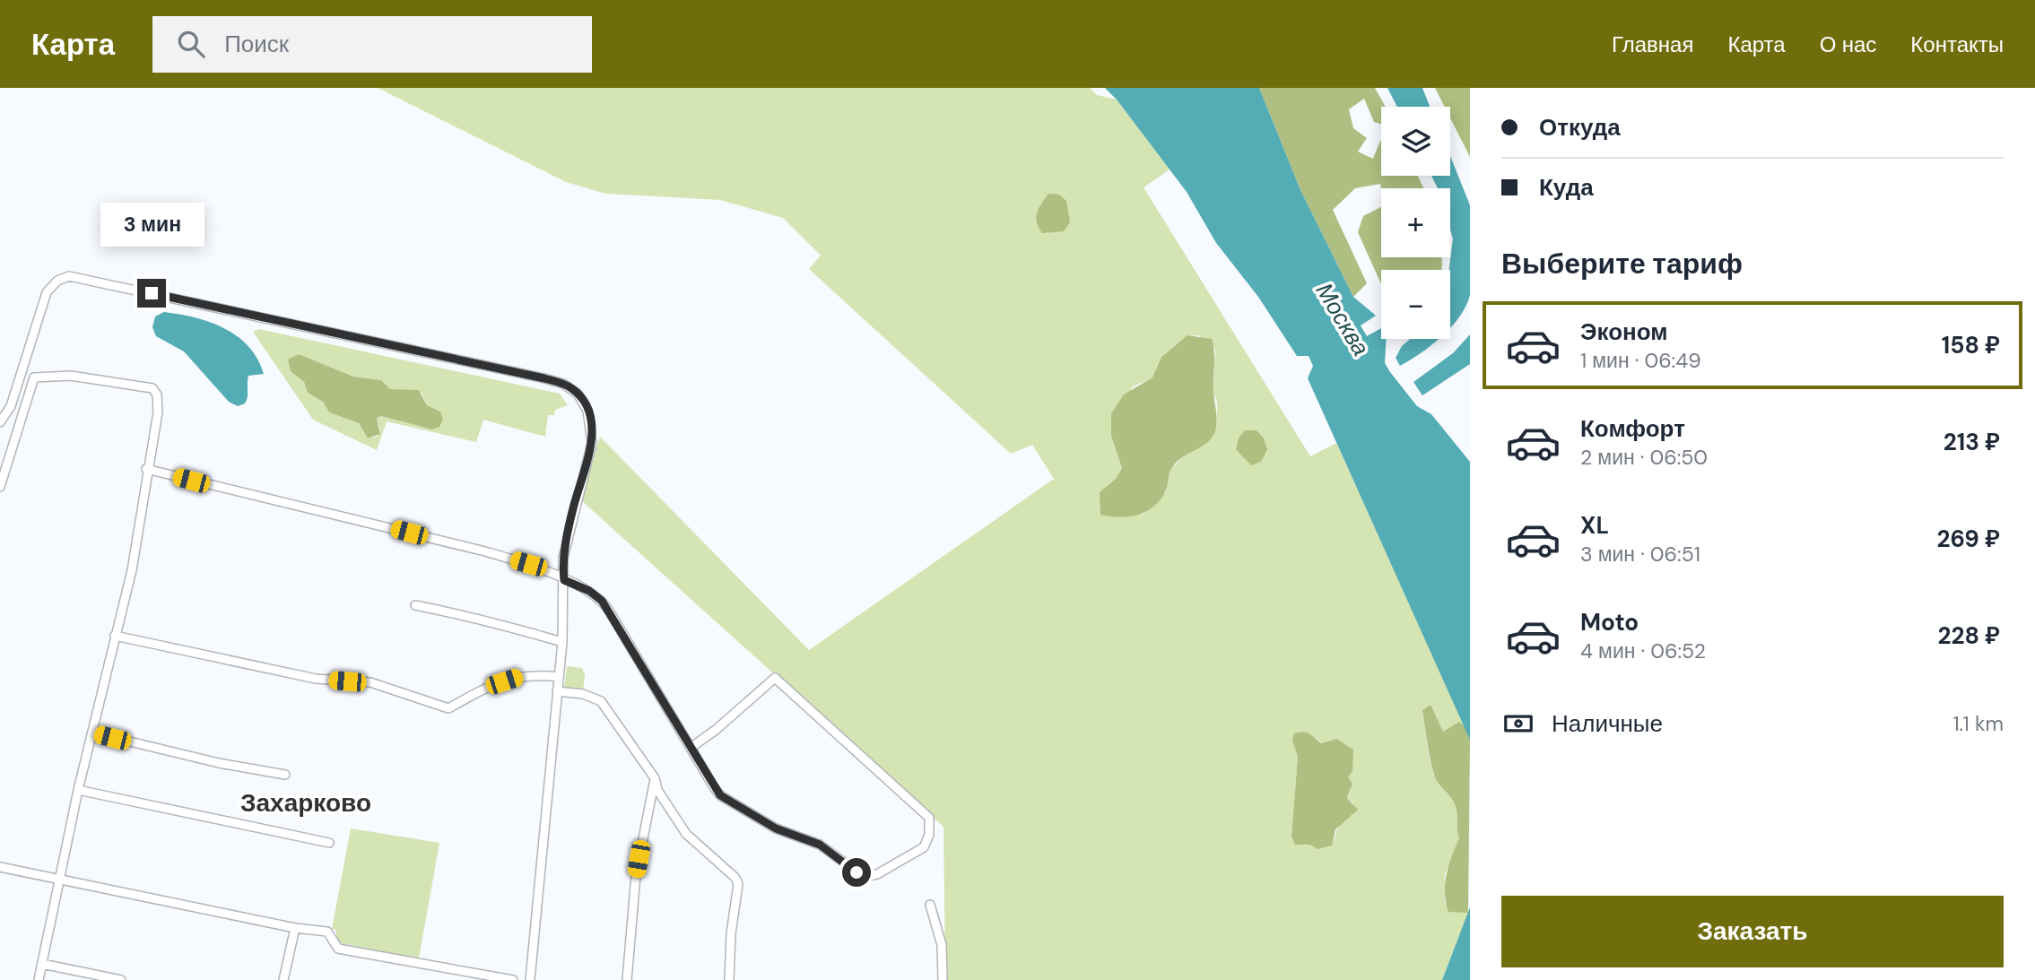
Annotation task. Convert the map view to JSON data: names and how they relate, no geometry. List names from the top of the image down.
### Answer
{
  "districts": ["Захарково"],
  "water": ["Москва"],
  "page": {
    "header": "Карта",
    "search": "Поиск",
    "nav": [
      "Главная",
      "Карта",
      "О нас",
      "Контакты"
    ],
    "banner": ["Откуда", "Куда"],
    "map_buttons": ["+", "−"],
    "bubble": "3 мин",
    "heading": "Выберите тариф",
    "list": [
      {
        "name": "Эконом",
        "note": "1 мин · 06:49",
        "value": "158 ₽"
      },
      {
        "name": "Комфорт",
        "note": "2 мин · 06:50",
        "value": "213 ₽"
      },
      {
        "name": "XL",
        "note": "3 мин · 06:51",
        "value": "269 ₽"
      },
      {
        "name": "Moto",
        "note": "4 мин · 06:52",
        "value": "228 ₽"
      }
    ],
    "pay": ["Наличные", "1.1 km"],
    "buttons": "Заказать"
  }
}
